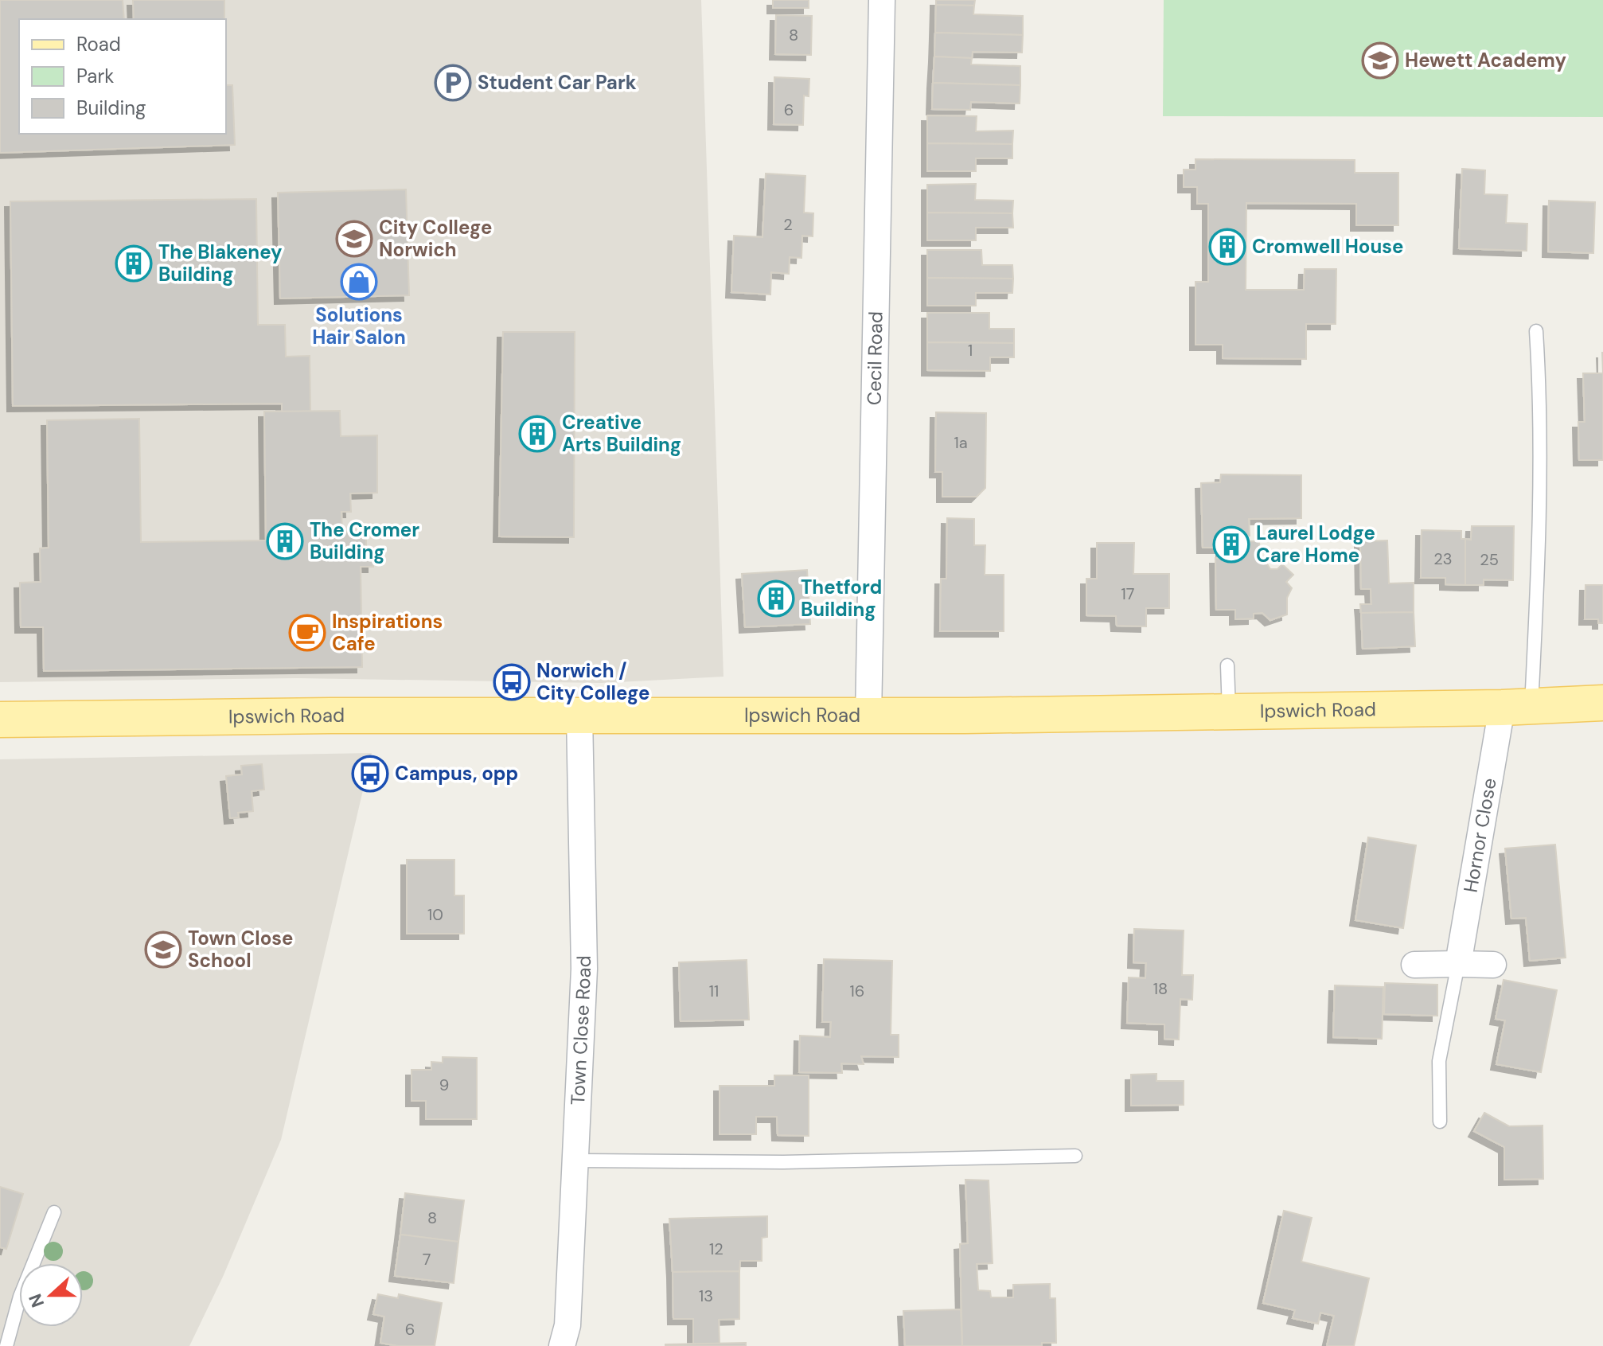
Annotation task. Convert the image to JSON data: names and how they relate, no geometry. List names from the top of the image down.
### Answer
{
  "streets": {
    "main road": ["Ipswich Road"],
    "street": ["Cecil Road", "Hornor Close", "Town Close Road"]
  },
  "crossings": [
    ["Cecil Road", "Ipswich Road"],
    ["Ipswich Road", "Hornor Close"],
    ["Ipswich Road", "Town Close Road"]
  ],
  "places": {
    "school or university": ["Hewett Academy", "City College Norwich", "Town Close School"],
    "parking": ["Student Car Park"],
    "building": [
      "Cromwell House",
      "The Blakeney Building",
      "Creative Arts Building",
      "The Cromer Building",
      "Laurel Lodge Care Home",
      "Thetford Building"
    ],
    "shop": ["Solutions Hair Salon"],
    "cafe": ["Inspirations Cafe"],
    "bus stop": ["Norwich / City College", "Campus, opp"]
  },
  "house_numbers": [
    "8",
    "6",
    "2",
    "1",
    "1a",
    "23",
    "25",
    "17",
    "10",
    "18",
    "11",
    "16",
    "9",
    "8",
    "12",
    "7",
    "13",
    "6"
  ],
  "legend": ["Road", "Park", "Building"],
  "north": "left"
}
